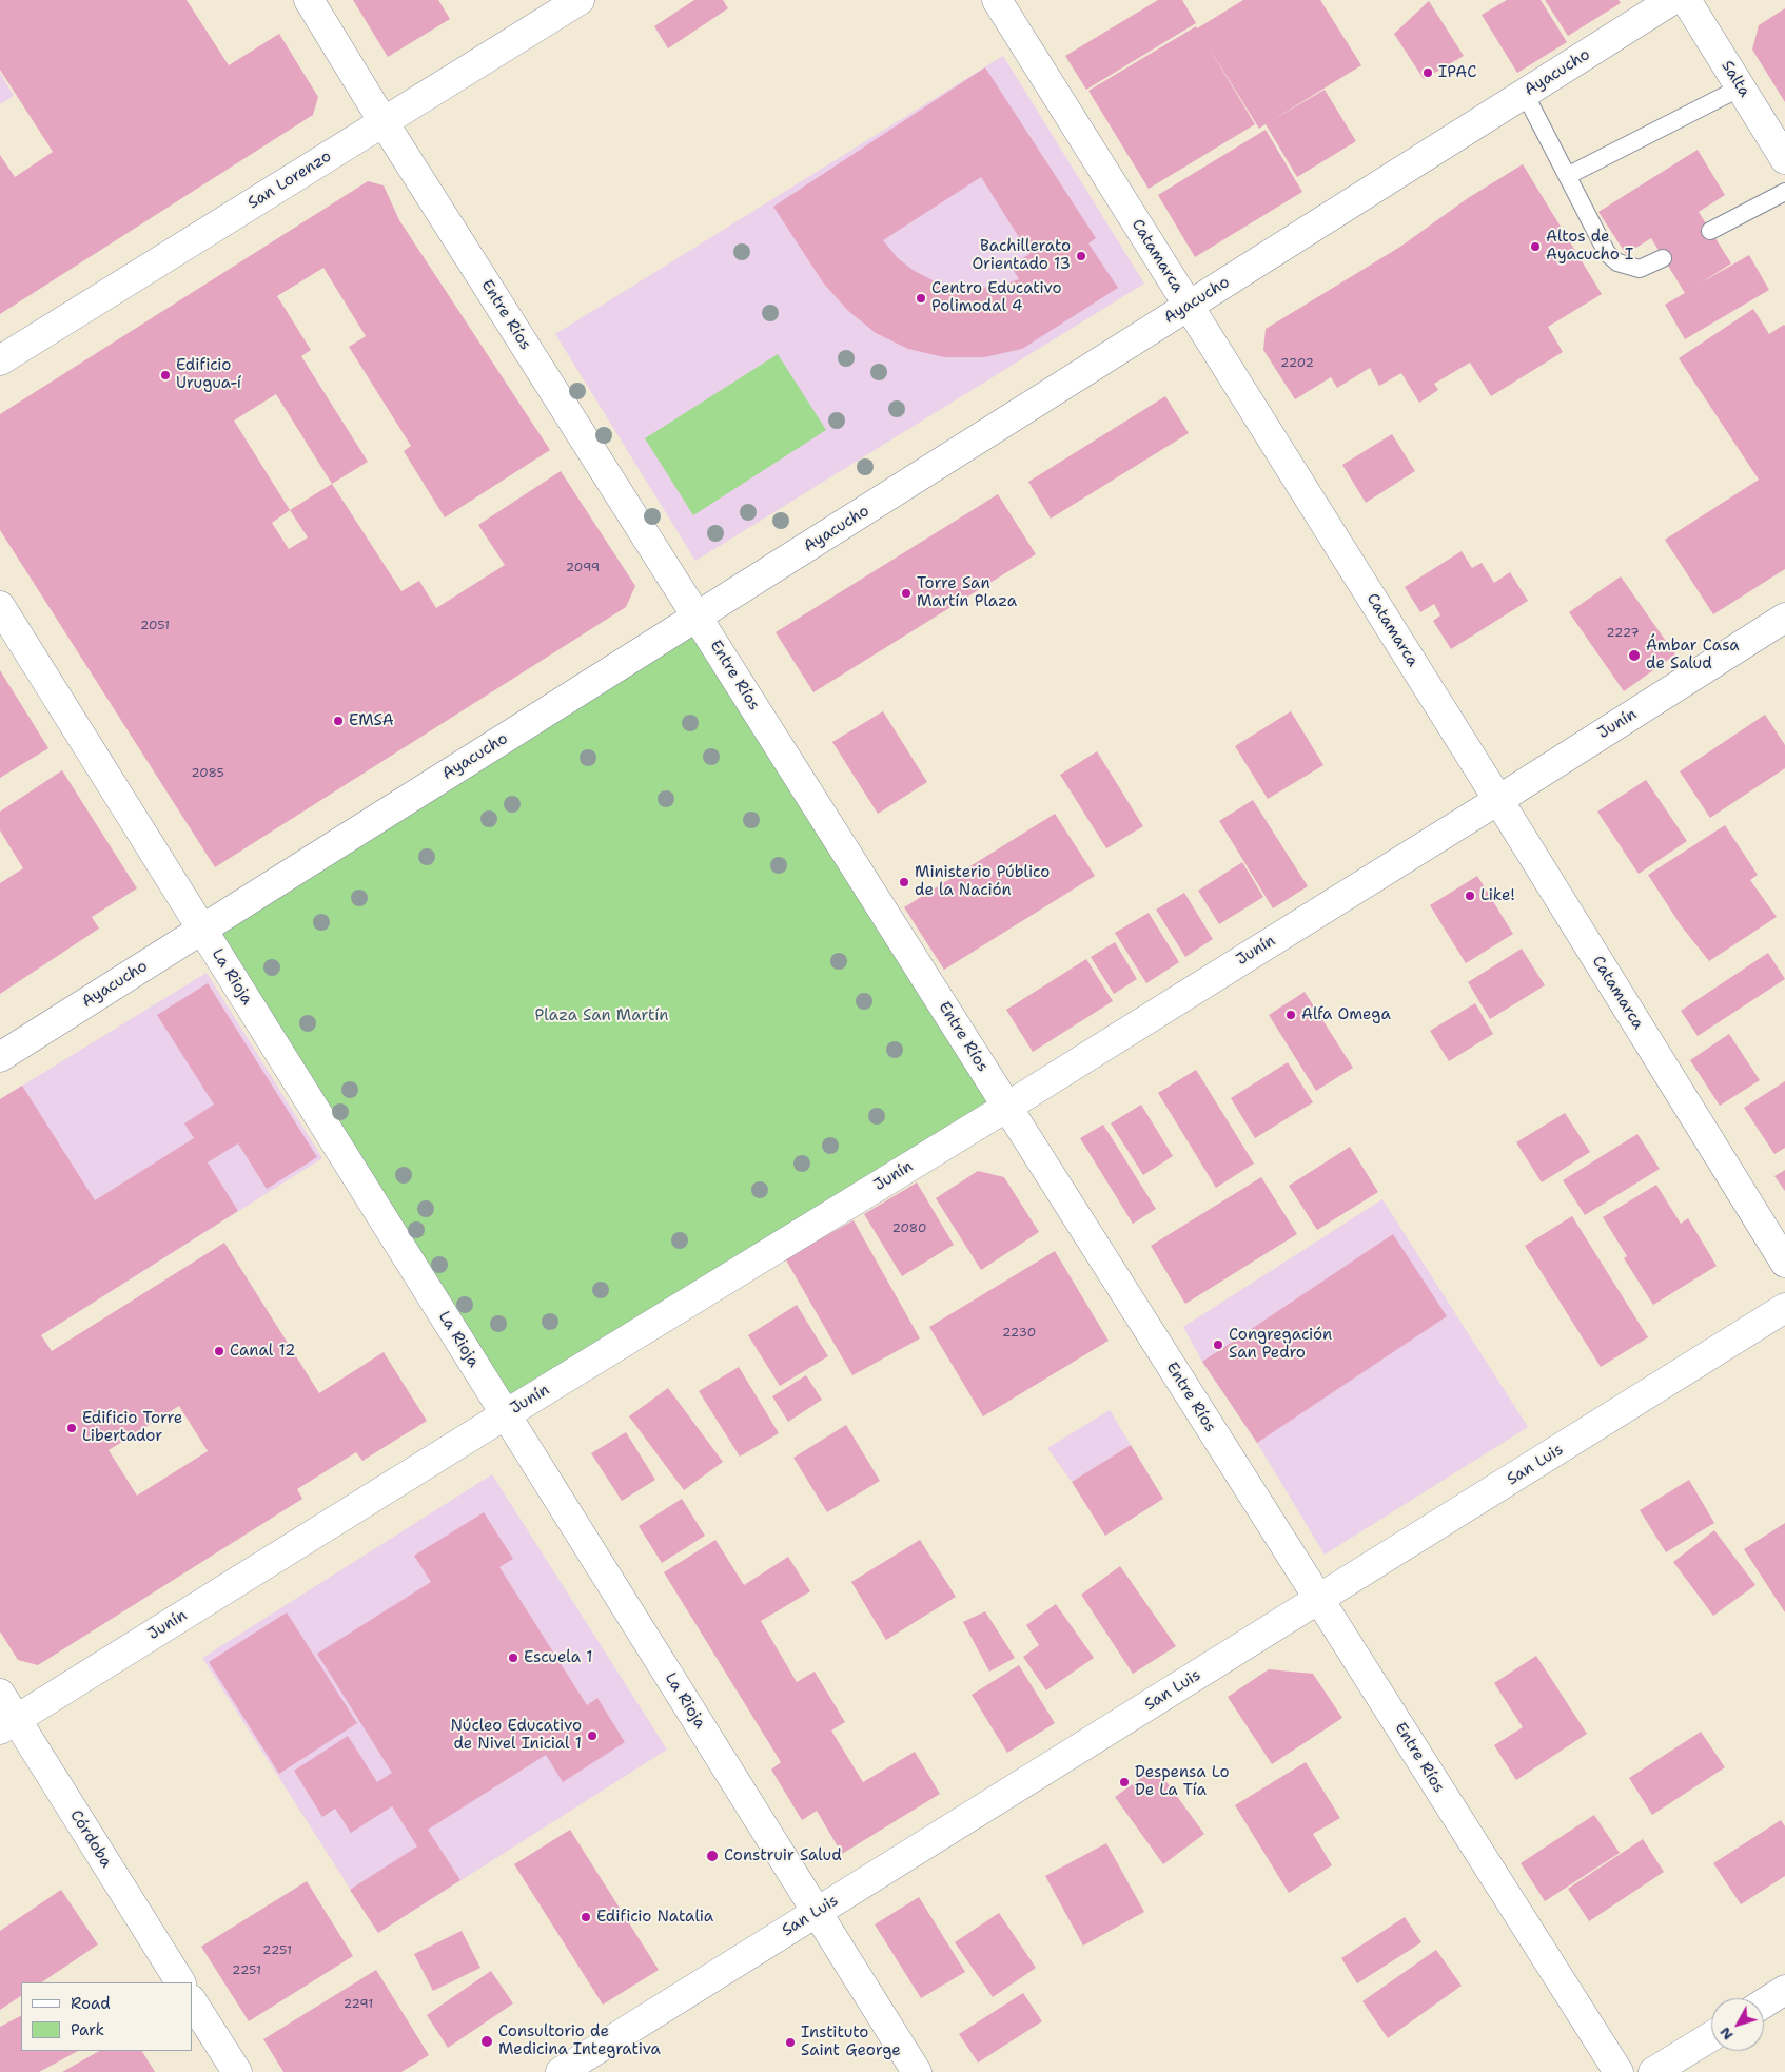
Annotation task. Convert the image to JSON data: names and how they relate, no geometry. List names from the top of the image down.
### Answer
{
  "streets": {
    "street": [
      "Ayacucho",
      "Salta",
      "San Lorenzo",
      "Catamarca",
      "Entre Ríos",
      "Junín",
      "La Rioja",
      "San Luis",
      "Córdoba"
    ]
  },
  "crossings": [
    ["Ayacucho", "Catamarca"],
    ["Ayacucho", "Entre Ríos"],
    ["Ayacucho", "La Rioja"],
    ["San Lorenzo", "Entre Ríos"],
    ["Catamarca", "Junín"],
    ["Entre Ríos", "Junín"],
    ["Entre Ríos", "San Luis"],
    ["Junín", "La Rioja"],
    ["Junín", "Córdoba"],
    ["La Rioja", "San Luis"]
  ],
  "parks": ["Plaza San Martín"],
  "places": [
    "IPAC",
    "Altos de Ayacucho I",
    "Bachillerato Orientado 13",
    "Centro Educativo Polimodal 4",
    "Edificio Urugua-í",
    "Torre San Martín Plaza",
    "Ámbar Casa de Salud",
    "EMSA",
    "Ministerio Público de la Nación",
    "Like!",
    "Alfa Omega",
    "Congregación San Pedro",
    "Canal 12",
    "Edificio Torre Libertador",
    "Escuela 1",
    "Núcleo Educativo de Nivel Inicial 1",
    "Despensa Lo De La Tía",
    "Construir Salud",
    "Edificio Natalia",
    "Consultorio de Medicina Integrativa",
    "Instituto Saint George"
  ],
  "house_numbers": [
    "2202",
    "2099",
    "2051",
    "2227",
    "2085",
    "2080",
    "2230",
    "2251",
    "2251",
    "2291"
  ],
  "legend": ["Road", "Park"],
  "north": "bottom left"
}
